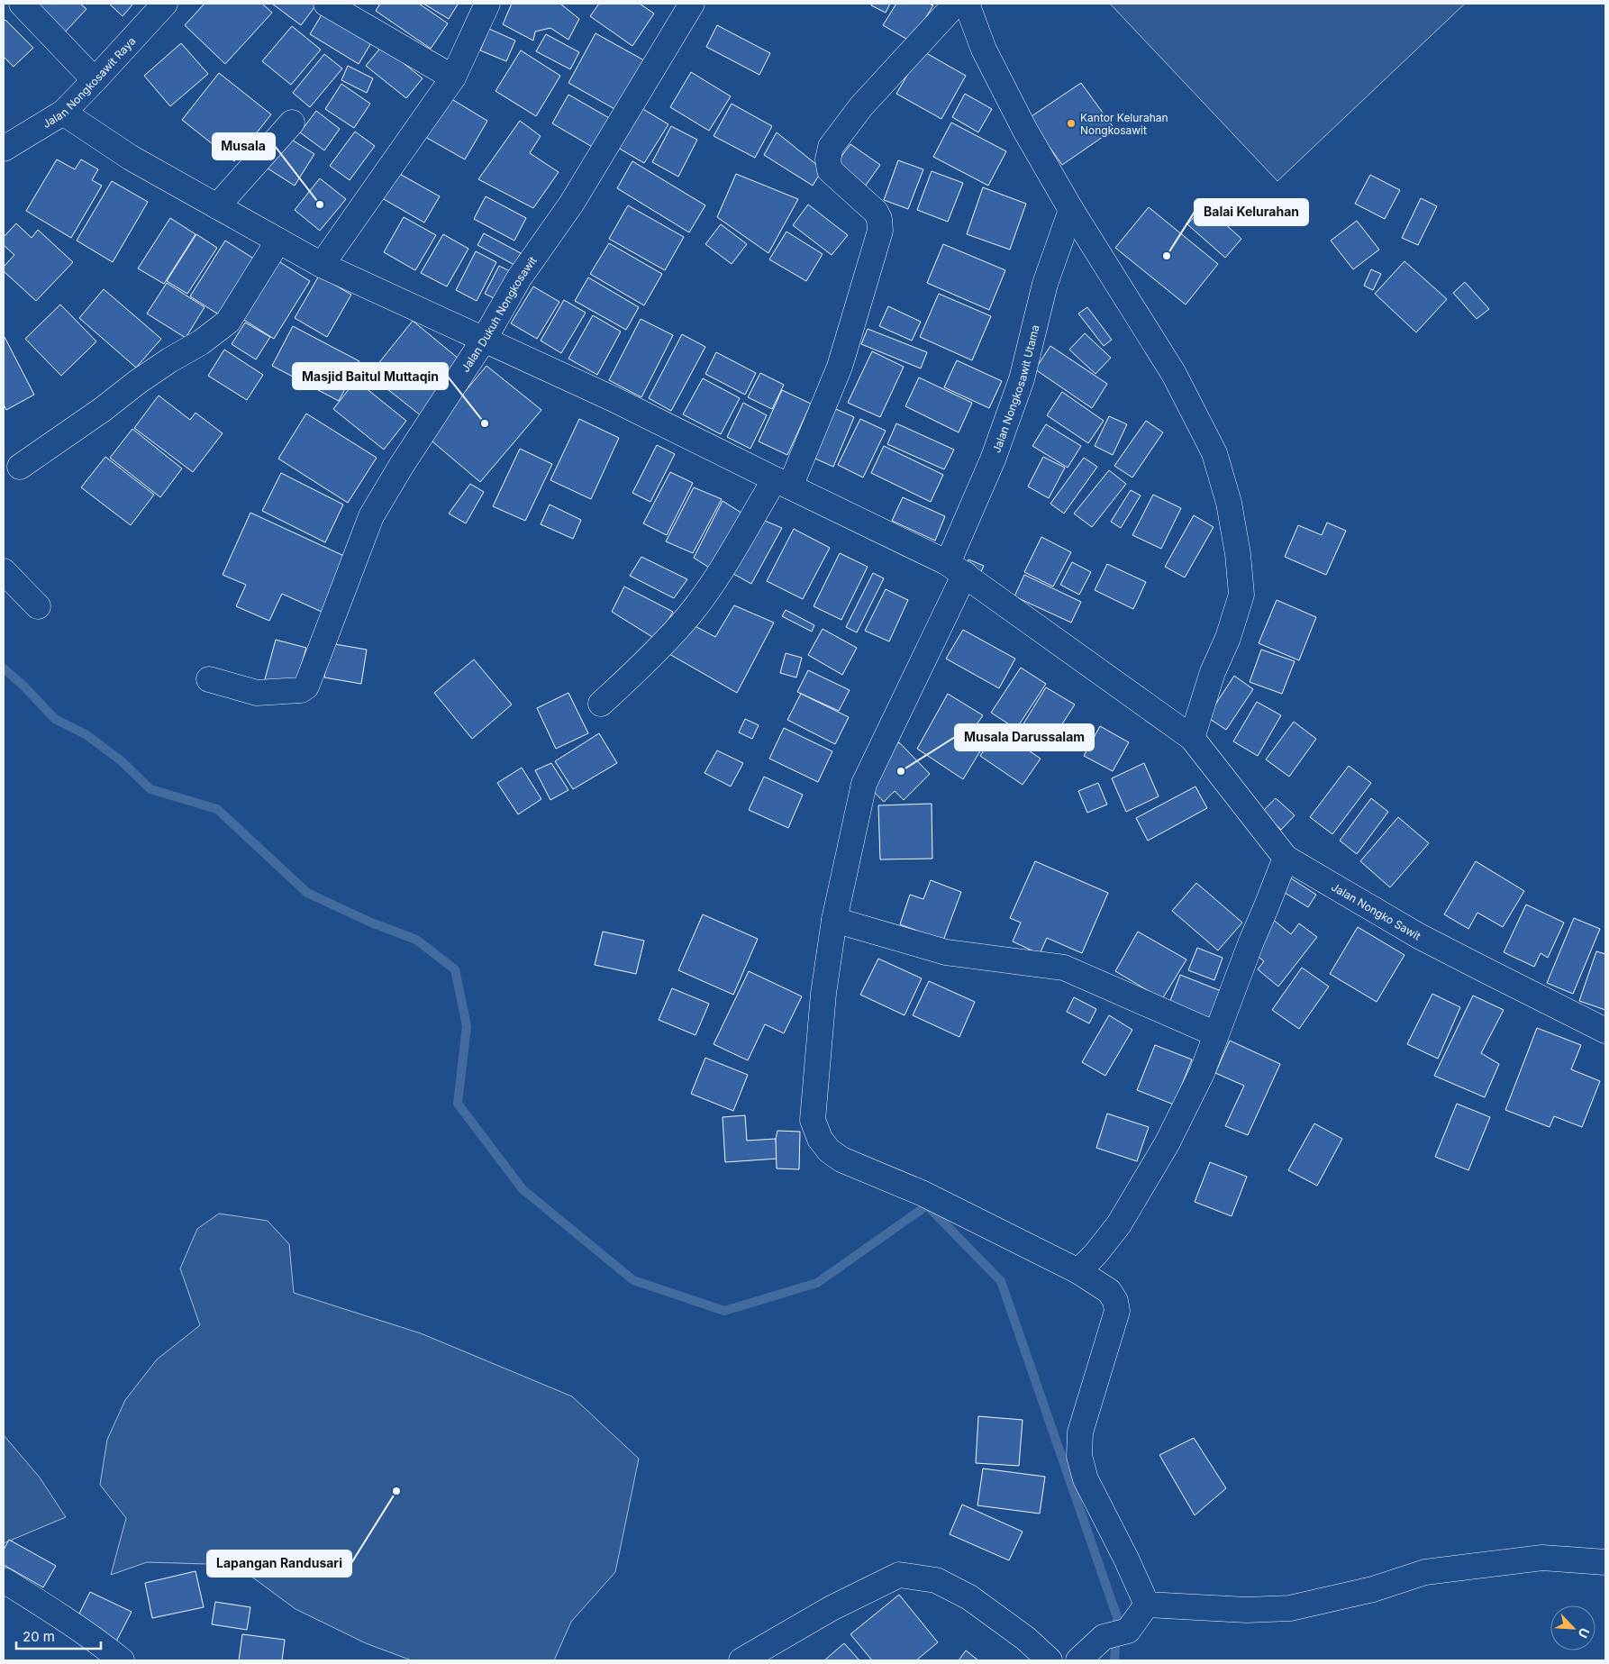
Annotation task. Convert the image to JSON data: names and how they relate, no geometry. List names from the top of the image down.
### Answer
{
  "streets": {
    "street": [
      "Jalan Nongkosawit Raya",
      "Jalan Dukuh Nongkosawit",
      "Jalan Nongkosawit Utama",
      "Jalan Nongko Sawit"
    ]
  },
  "crossings": [
    ["Jalan Nongkosawit Raya", "Jalan Nongko Sawit"],
    ["Jalan Dukuh Nongkosawit", "Jalan Nongko Sawit"],
    ["Jalan Nongkosawit Utama", "Jalan Nongko Sawit"]
  ],
  "places": [
    "Kantor Kelurahan Nongkosawit",
    "Musala",
    "Balai Kelurahan",
    "Masjid Baitul Muttaqin",
    "Musala Darussalam",
    "Lapangan Randusari"
  ],
  "scale_bar": "20 m",
  "north": "bottom right"
}
